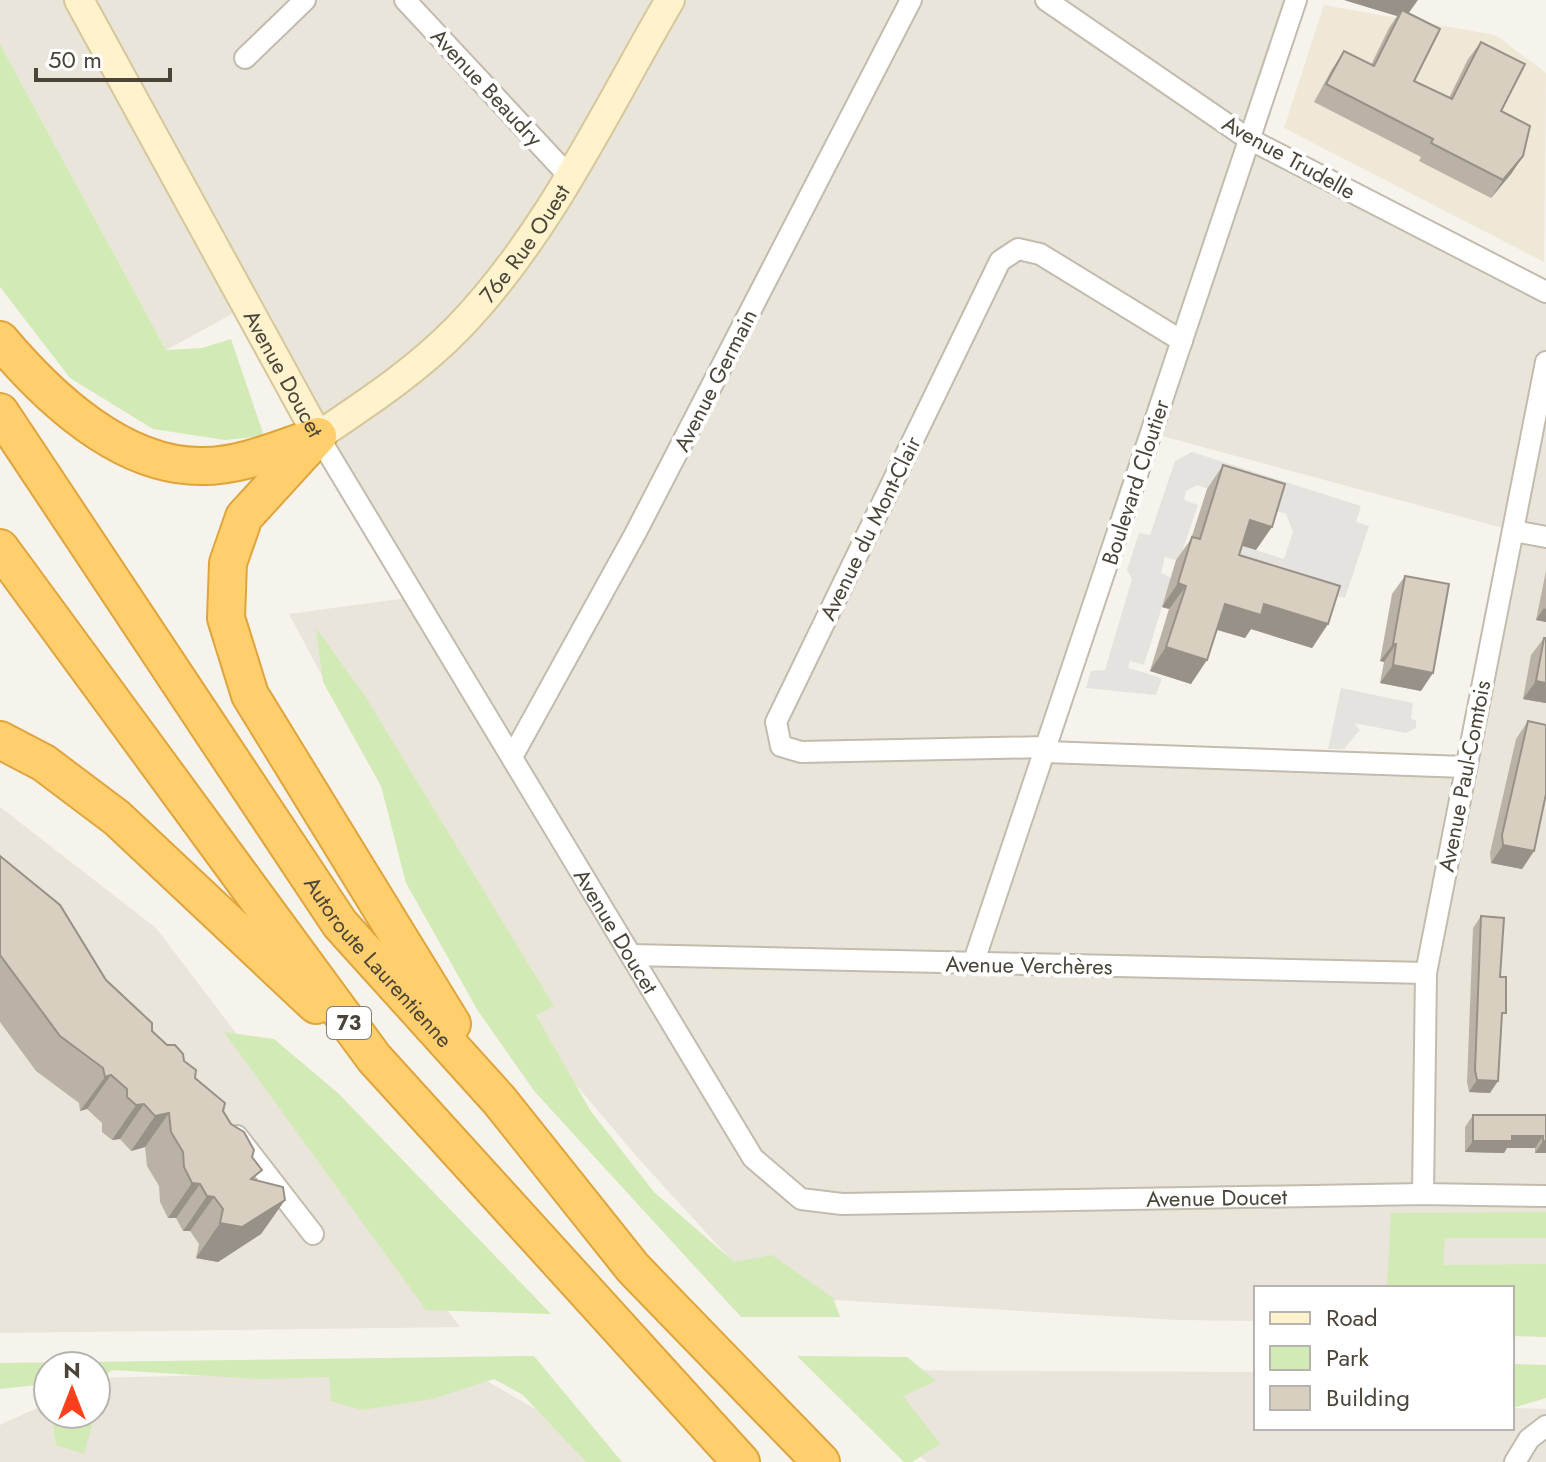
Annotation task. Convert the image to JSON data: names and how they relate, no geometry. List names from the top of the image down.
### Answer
{
  "streets": {
    "highway": ["Autoroute Laurentienne", "73"],
    "street": [
      "Avenue Beaudry",
      "Avenue Trudelle",
      "76e Rue Ouest",
      "Avenue Doucet",
      "Avenue Germain",
      "Boulevard Cloutier",
      "Avenue du Mont-Clair",
      "Avenue Paul-Comtois",
      "Avenue Verchères"
    ]
  },
  "crossings": [
    ["Avenue Beaudry", "76e Rue Ouest"],
    ["Avenue Trudelle", "Boulevard Cloutier"],
    ["76e Rue Ouest", "Avenue Doucet"],
    ["Avenue Doucet", "Avenue Germain"],
    ["Avenue Doucet", "Avenue Paul-Comtois"],
    ["Avenue Doucet", "Avenue Verchères"],
    ["Boulevard Cloutier", "Avenue du Mont-Clair"],
    ["Boulevard Cloutier", "Avenue Verchères"],
    ["Avenue du Mont-Clair", "Avenue Paul-Comtois"],
    ["Avenue Paul-Comtois", "Avenue Verchères"]
  ],
  "legend": ["Road", "Park", "Building"],
  "scale_bar": "50 m",
  "north": "top"
}
